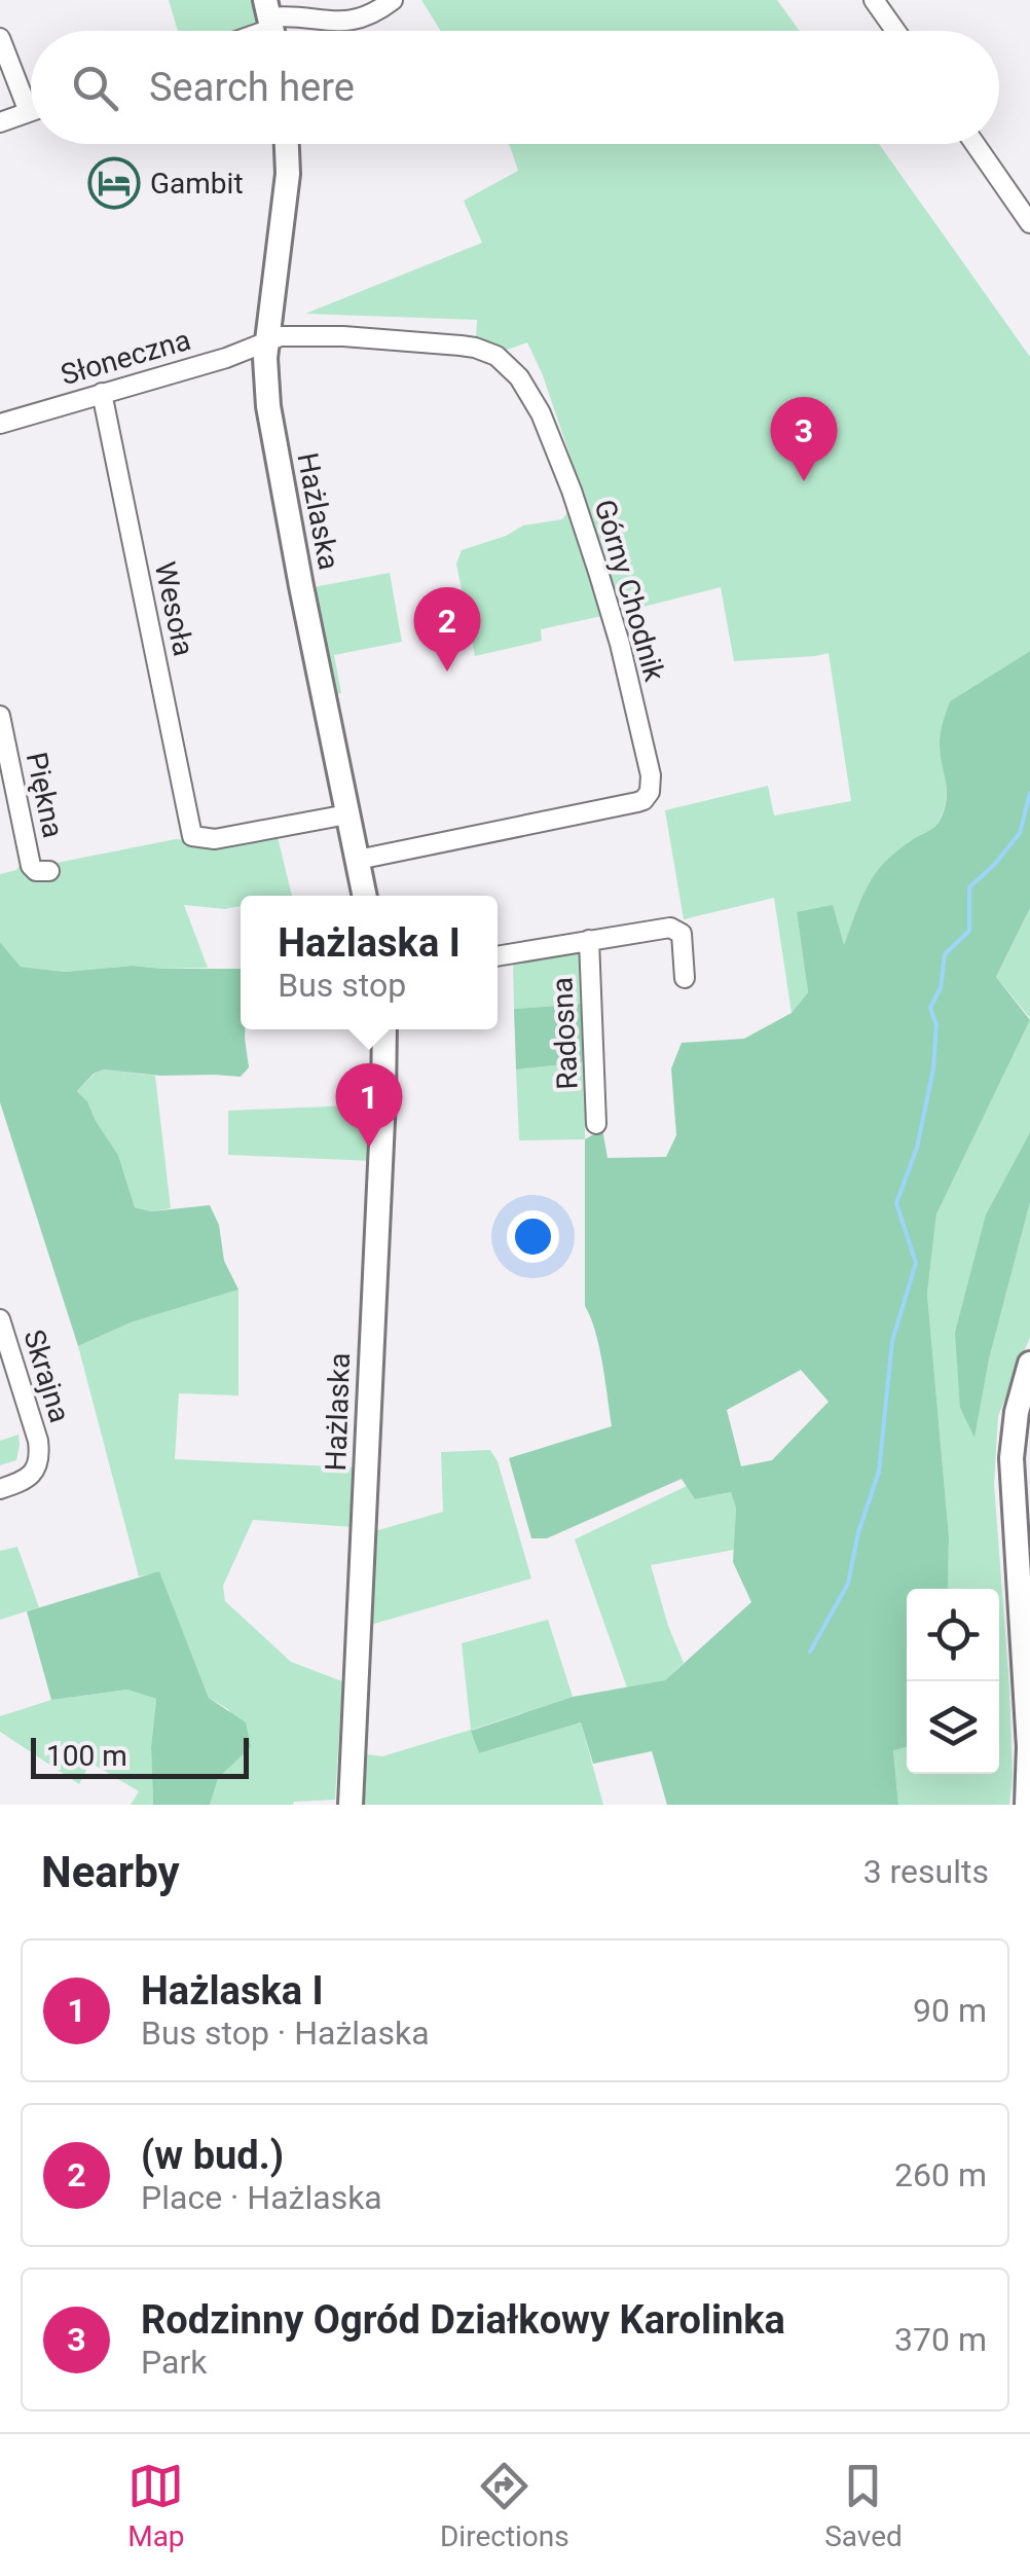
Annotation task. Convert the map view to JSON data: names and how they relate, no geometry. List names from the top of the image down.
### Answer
{
  "streets": {
    "street": [
      "Słoneczna",
      "Hażlaska",
      "Górny Chodnik",
      "Wesoła",
      "Piękna",
      "Radosna",
      "Skrajna"
    ]
  },
  "crossings": [
    ["Słoneczna", "Hażlaska"],
    ["Słoneczna", "Górny Chodnik"],
    ["Słoneczna", "Wesoła"],
    ["Hażlaska", "Górny Chodnik"],
    ["Hażlaska", "Wesoła"]
  ],
  "places": {
    "hotel": ["Gambit"]
  },
  "scale_bar": "100 m",
  "page": {
    "search": "Search here",
    "pins": ["3", "2", "1"],
    "popup": ["Hażlaska I", "Bus stop"],
    "scale": "100 m",
    "heading": ["Nearby", "3 results"],
    "list": [
      {
        "mark": "1",
        "name": "Hażlaska I",
        "note": "Bus stop · Hażlaska",
        "value": "90 m"
      },
      {
        "mark": "2",
        "name": "(w bud.)",
        "note": "Place · Hażlaska",
        "value": "260 m"
      },
      {
        "mark": "3",
        "name": "Rodzinny Ogród Działkowy Karolinka",
        "note": "Park",
        "value": "370 m"
      }
    ],
    "nav": ["Map", "Directions", "Saved"]
  }
}
